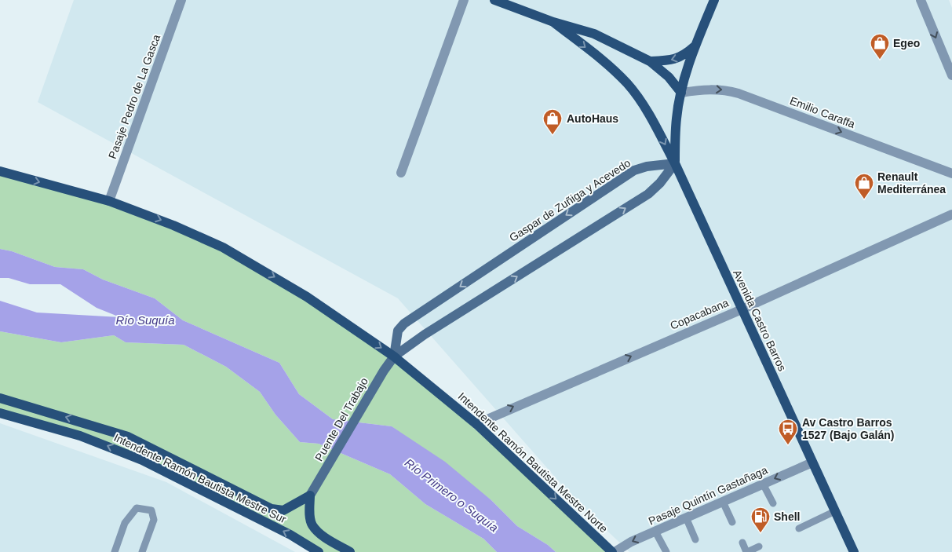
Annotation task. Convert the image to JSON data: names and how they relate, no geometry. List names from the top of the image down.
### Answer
{
  "streets": {
    "main road": ["Avenida Castro Barros", "Intendente Ramón Bautista Mestre Norte", "Intendente Ramón Bautista Mestre Sur"],
    "street": [
      "Pasaje Pedro de La Gasca",
      "Emilio Caraffa",
      "Gaspar de Zuñiga y Acevedo",
      "Copacabana",
      "Puente Del Trabajo",
      "Pasaje Quintín Gastañaga"
    ]
  },
  "crossings": [
    ["Pasaje Pedro de La Gasca", "Intendente Ramón Bautista Mestre Norte"],
    ["Emilio Caraffa", "Avenida Castro Barros"],
    ["Gaspar de Zuñiga y Acevedo", "Avenida Castro Barros"],
    ["Gaspar de Zuñiga y Acevedo", "Puente Del Trabajo"],
    ["Gaspar de Zuñiga y Acevedo", "Intendente Ramón Bautista Mestre Norte"],
    ["Copacabana", "Avenida Castro Barros"],
    ["Copacabana", "Intendente Ramón Bautista Mestre Norte"],
    ["Avenida Castro Barros", "Pasaje Quintín Gastañaga"],
    ["Puente Del Trabajo", "Intendente Ramón Bautista Mestre Norte"],
    ["Intendente Ramón Bautista Mestre Norte", "Pasaje Quintín Gastañaga"]
  ],
  "one_way": [
    "Emilio Caraffa",
    "Copacabana",
    "Intendente Ramón Bautista Mestre Norte",
    "Pasaje Quintín Gastañaga"
  ],
  "water": ["Río Suquía", "Río Primero o Suquía"],
  "places": {
    "shop": ["Egeo", "AutoHaus", "Renault Mediterránea"],
    "bus stop": ["Av Castro Barros 1527 (Bajo Galán)"],
    "fuel station": ["Shell"]
  }
}
